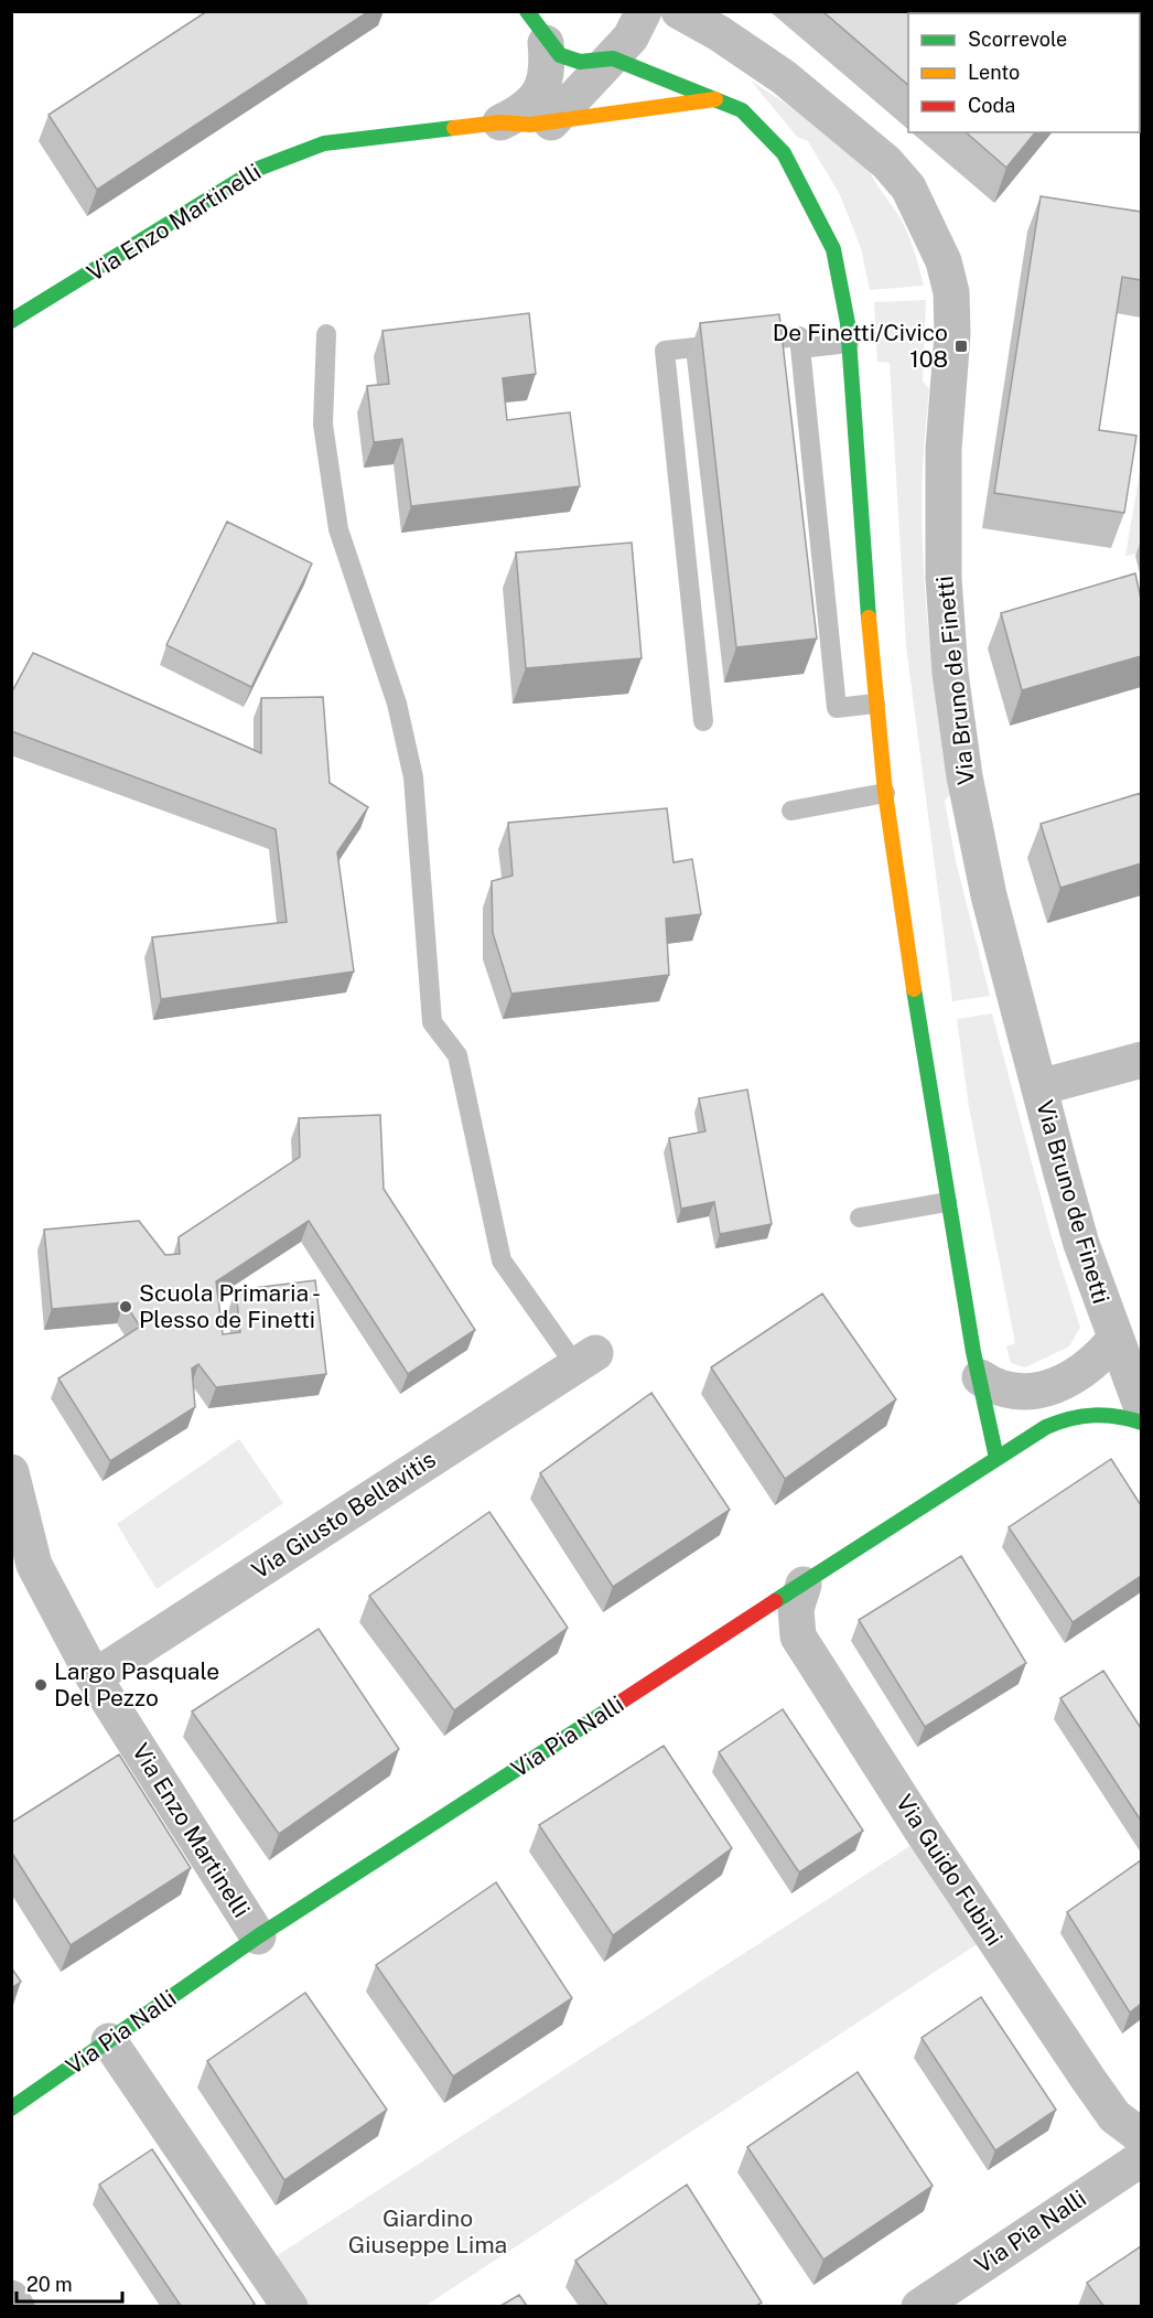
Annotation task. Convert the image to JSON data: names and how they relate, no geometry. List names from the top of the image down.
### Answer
{
  "streets": {
    "street": [
      "Via Enzo Martinelli",
      "Via Bruno de Finetti",
      "Via Giusto Bellavitis",
      "Via Pia Nalli",
      "Via Guido Fubini"
    ]
  },
  "crossings": [
    ["Via Enzo Martinelli", "Via Giusto Bellavitis"],
    ["Via Enzo Martinelli", "Via Pia Nalli"],
    ["Via Pia Nalli", "Via Guido Fubini"]
  ],
  "parks": ["Giardino Giuseppe Lima"],
  "places": {
    "transit": ["De Finetti/Civico 108"],
    "other": ["Scuola Primaria - Plesso de Finetti", "Largo Pasquale Del Pezzo"]
  },
  "legend": ["Scorrevole", "Lento", "Coda"],
  "scale_bar": "20 m"
}
